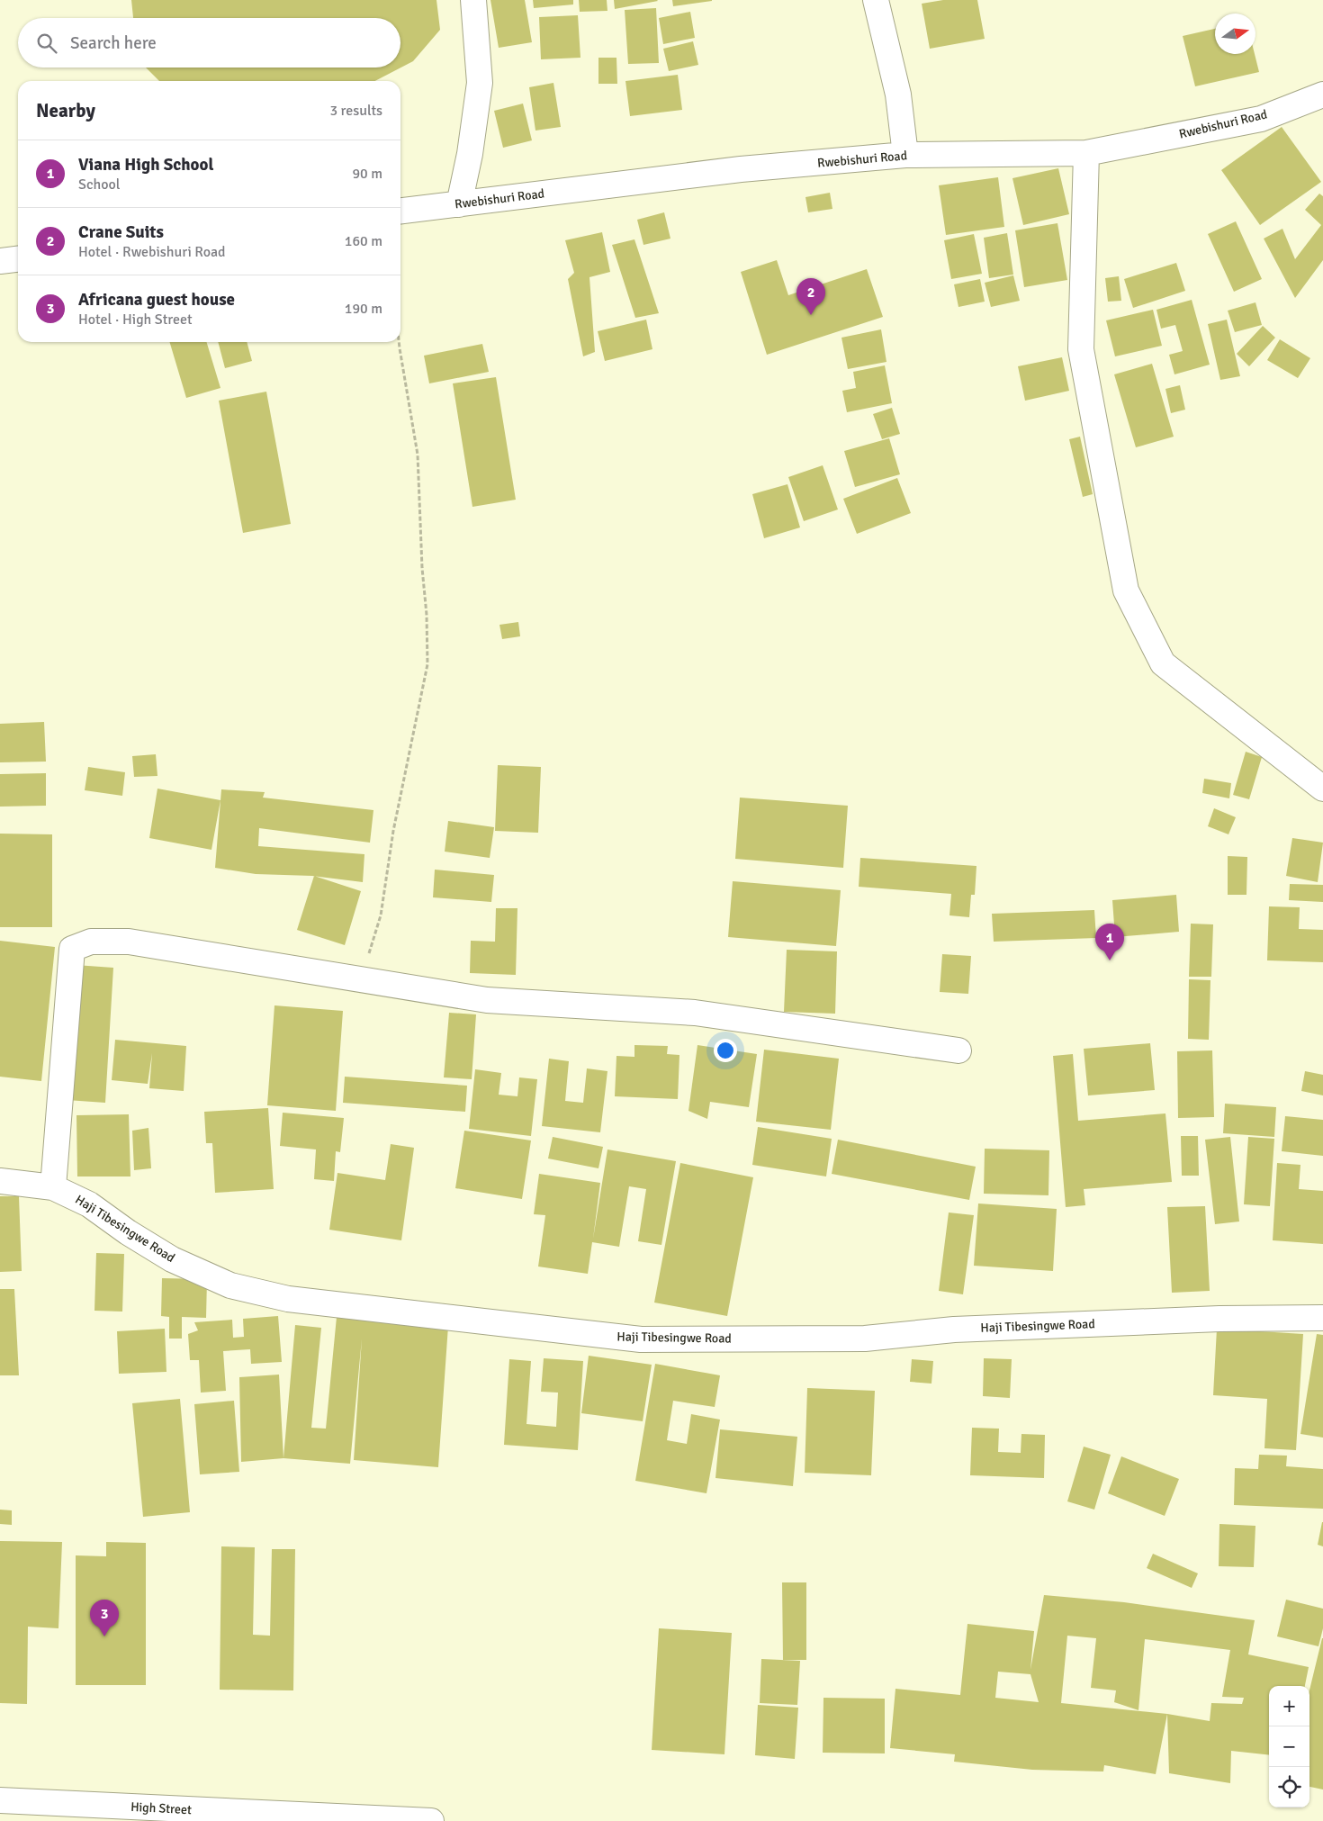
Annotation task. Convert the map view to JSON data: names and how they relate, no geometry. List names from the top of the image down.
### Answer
{
  "streets": {
    "street": ["Rwebishuri Road", "Haji Tibesingwe Road", "High Street"]
  },
  "north": "right",
  "page": {
    "search": "Search here",
    "heading": ["Nearby", "3 results"],
    "list": [
      {
        "mark": "1",
        "name": "Viana High School",
        "note": "School",
        "value": "90 m"
      },
      {
        "mark": "2",
        "name": "Crane Suits",
        "note": "Hotel · Rwebishuri Road",
        "value": "160 m"
      },
      {
        "mark": "3",
        "name": "Africana guest house",
        "note": "Hotel · High Street",
        "value": "190 m"
      }
    ],
    "pins": ["2", "1", "3"],
    "map_buttons": ["+", "−"]
  }
}
